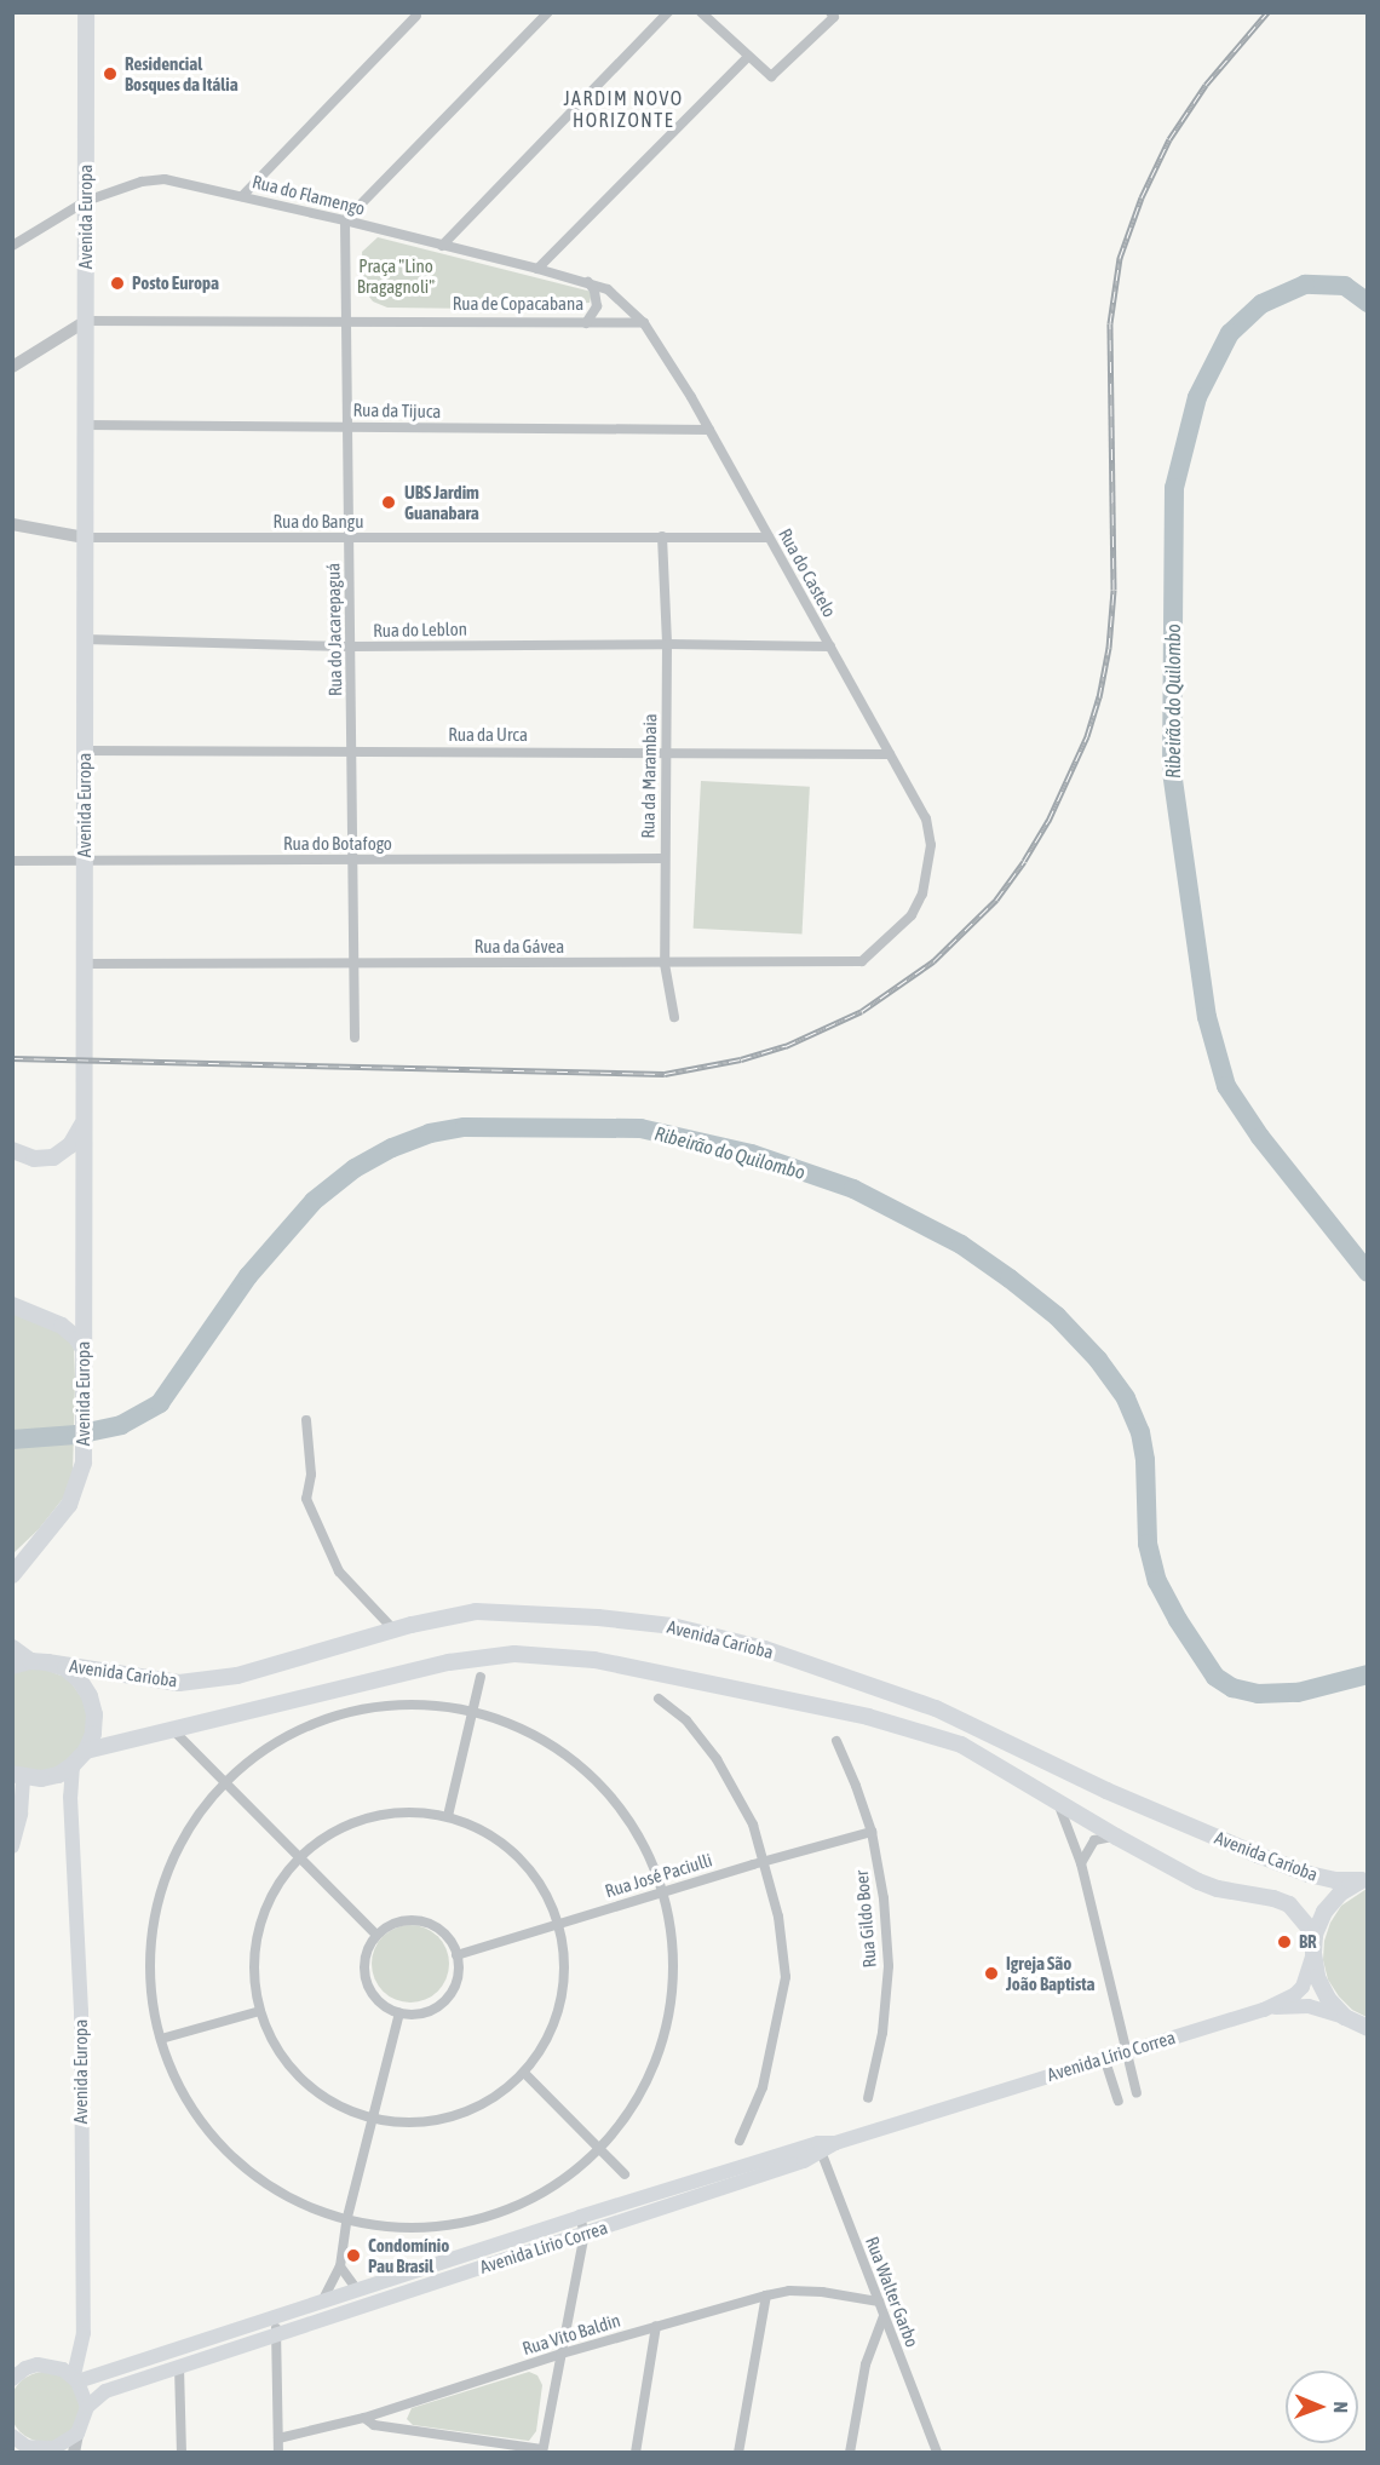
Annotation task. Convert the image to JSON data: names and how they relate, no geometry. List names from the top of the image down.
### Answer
{
  "streets": {
    "main road": ["Avenida Europa", "Avenida Carioba", "Avenida Lírio Correa"],
    "street": [
      "Rua do Flamengo",
      "Rua de Copacabana",
      "Rua da Tijuca",
      "Rua do Bangu",
      "Rua do Castelo",
      "Rua do Jacarepaguá",
      "Rua do Leblon",
      "Rua da Urca",
      "Rua da Marambaia",
      "Rua do Botafogo",
      "Rua da Gávea",
      "Rua José Paciulli",
      "Rua Gildo Boer",
      "Rua Walter Garbo",
      "Rua Vito Baldin"
    ]
  },
  "crossings": [
    ["Rua do Flamengo", "Avenida Europa"],
    ["Rua do Flamengo", "Rua do Castelo"],
    ["Rua do Flamengo", "Rua do Jacarepaguá"],
    ["Avenida Europa", "Rua de Copacabana"],
    ["Avenida Europa", "Rua da Tijuca"],
    ["Avenida Europa", "Rua do Bangu"],
    ["Avenida Europa", "Rua do Leblon"],
    ["Avenida Europa", "Rua da Urca"],
    ["Avenida Europa", "Rua do Botafogo"],
    ["Avenida Europa", "Rua da Gávea"],
    ["Avenida Europa", "Avenida Lírio Correa"],
    ["Rua de Copacabana", "Rua do Castelo"],
    ["Rua de Copacabana", "Rua do Jacarepaguá"],
    ["Rua da Tijuca", "Rua do Castelo"],
    ["Rua da Tijuca", "Rua do Jacarepaguá"],
    ["Rua do Bangu", "Rua do Castelo"],
    ["Rua do Bangu", "Rua do Jacarepaguá"],
    ["Rua do Bangu", "Rua da Marambaia"],
    ["Rua do Castelo", "Rua do Leblon"],
    ["Rua do Castelo", "Rua da Urca"],
    ["Rua do Castelo", "Rua da Gávea"],
    ["Rua do Jacarepaguá", "Rua do Leblon"],
    ["Rua do Jacarepaguá", "Rua da Urca"],
    ["Rua do Jacarepaguá", "Rua do Botafogo"],
    ["Rua do Jacarepaguá", "Rua da Gávea"],
    ["Rua do Leblon", "Rua da Marambaia"],
    ["Rua da Urca", "Rua da Marambaia"],
    ["Rua da Marambaia", "Rua do Botafogo"],
    ["Rua da Marambaia", "Rua da Gávea"],
    ["Rua José Paciulli", "Rua Gildo Boer"],
    ["Avenida Lírio Correa", "Rua Walter Garbo"],
    ["Rua Walter Garbo", "Rua Vito Baldin"]
  ],
  "districts": ["JARDIM NOVO HORIZONTE"],
  "water": ["Ribeirão do Quilombo"],
  "parks": ["Praça \"Lino Bragagnoli\""],
  "places": [
    "Residencial Bosques da Itália",
    "Posto Europa",
    "UBS Jardim Guanabara",
    "BR",
    "Igreja São João Baptista",
    "Condomínio Pau Brasil"
  ],
  "north": "right"
}
